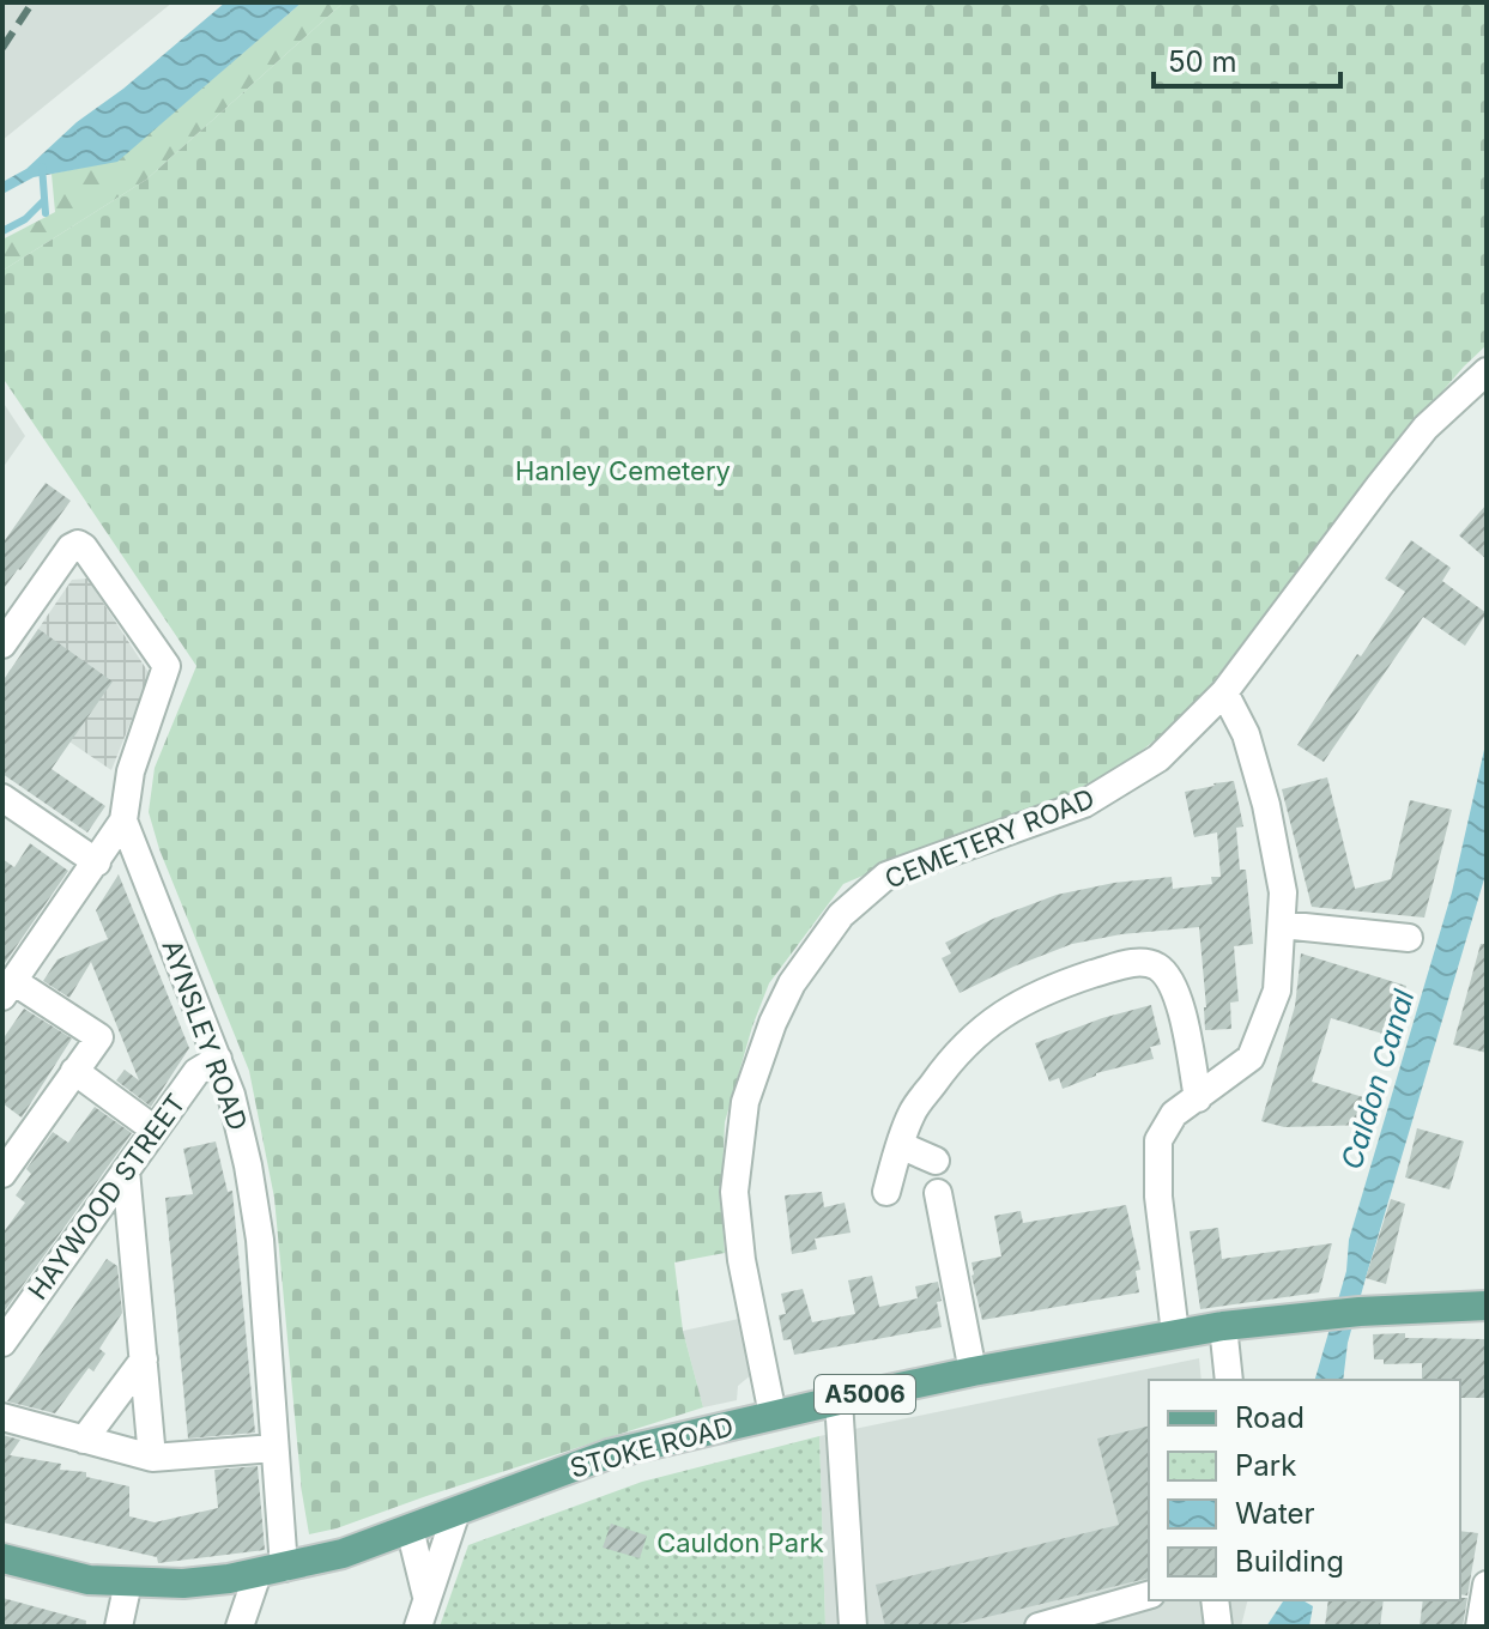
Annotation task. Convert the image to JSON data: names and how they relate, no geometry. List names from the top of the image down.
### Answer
{
  "streets": {
    "main road": ["A5006", "STOKE ROAD"],
    "street": ["CEMETERY ROAD", "AYNSLEY ROAD", "HAYWOOD STREET"]
  },
  "crossings": [
    ["CEMETERY ROAD", "STOKE ROAD"],
    ["AYNSLEY ROAD", "HAYWOOD STREET"],
    ["AYNSLEY ROAD", "STOKE ROAD"]
  ],
  "water": ["Caldon Canal"],
  "parks": ["Hanley Cemetery", "Cauldon Park"],
  "legend": [
    "Road",
    "Park",
    "Water",
    "Building"
  ],
  "scale_bar": "50 m"
}
